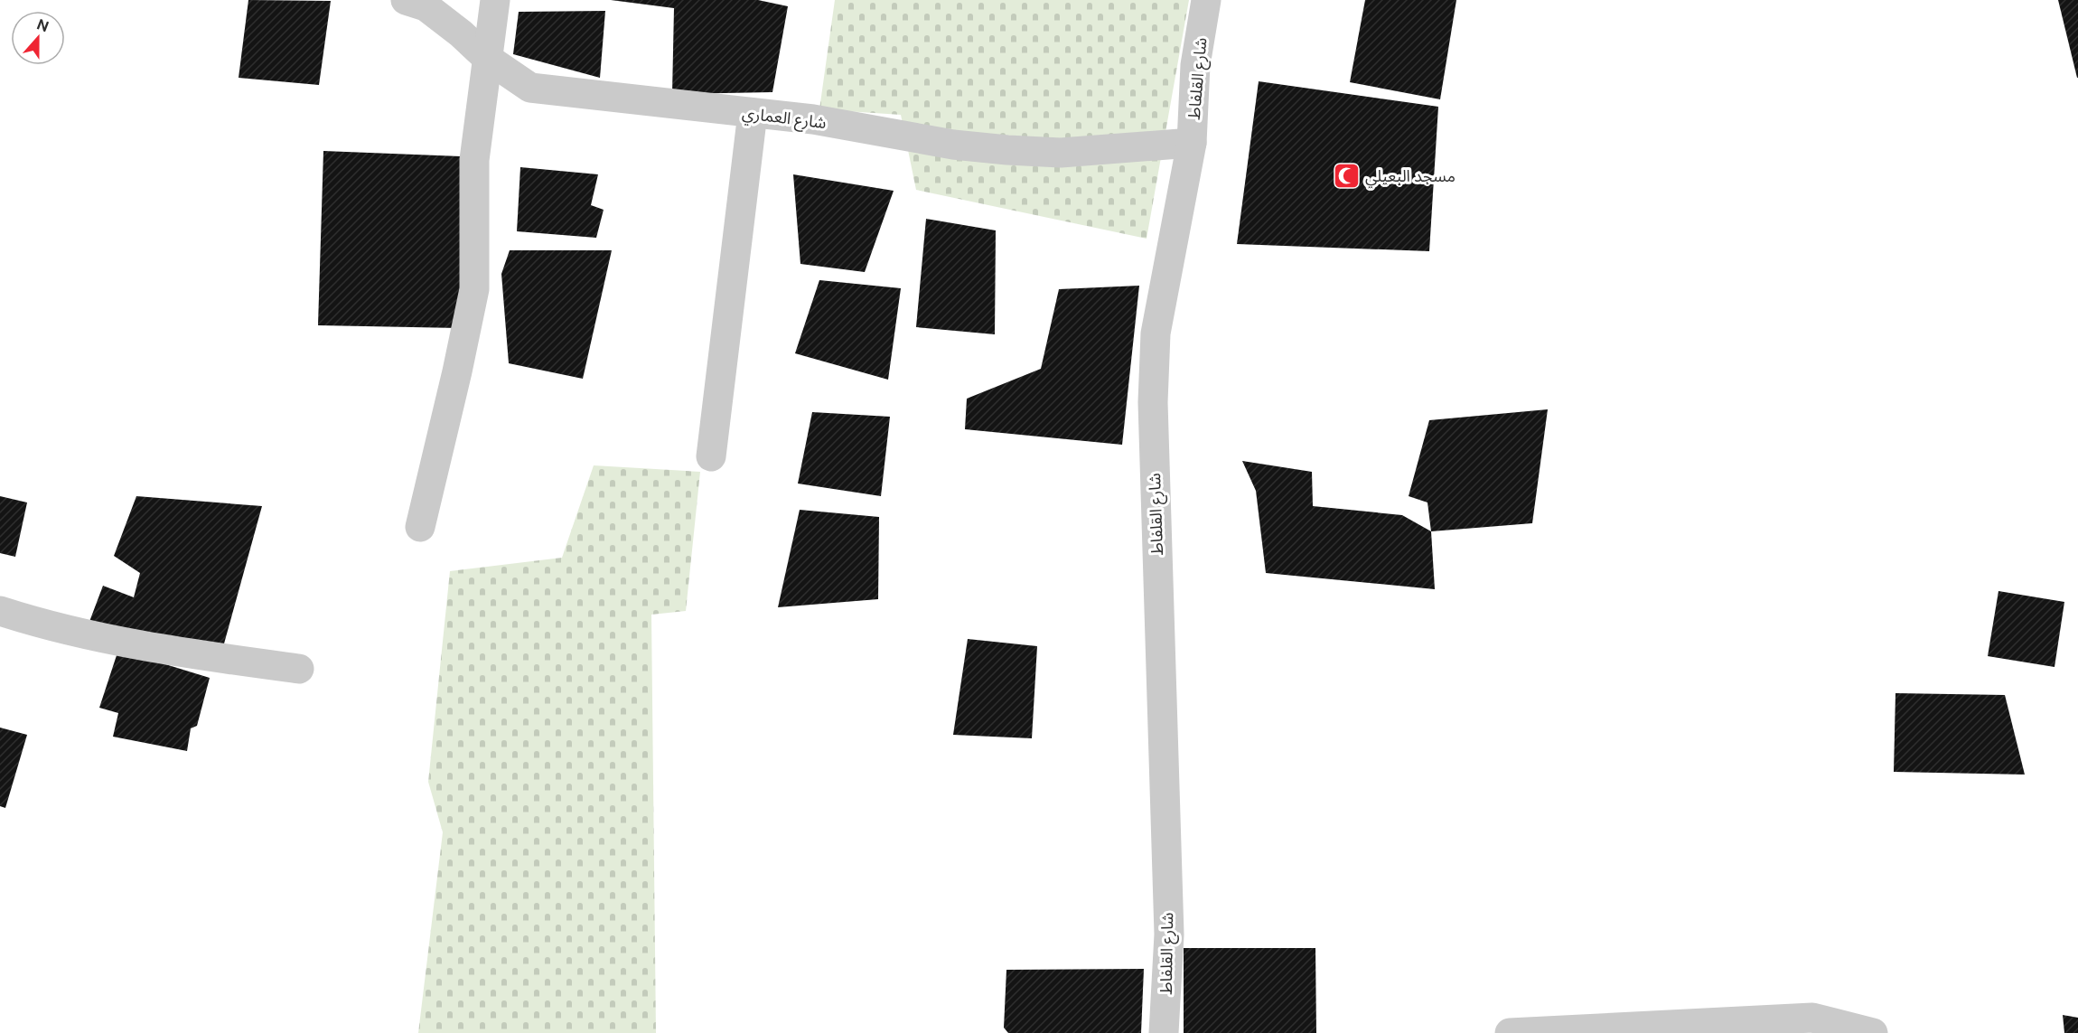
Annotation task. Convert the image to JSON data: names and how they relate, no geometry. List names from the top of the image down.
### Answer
{
  "streets": {
    "street": ["شارع القلفاط", "شارع العماري"]
  },
  "crossings": [
    ["شارع القلفاط", "شارع العماري"]
  ],
  "places": {
    "mosque": ["مسجد البعيلي"]
  },
  "north": "top"
}
